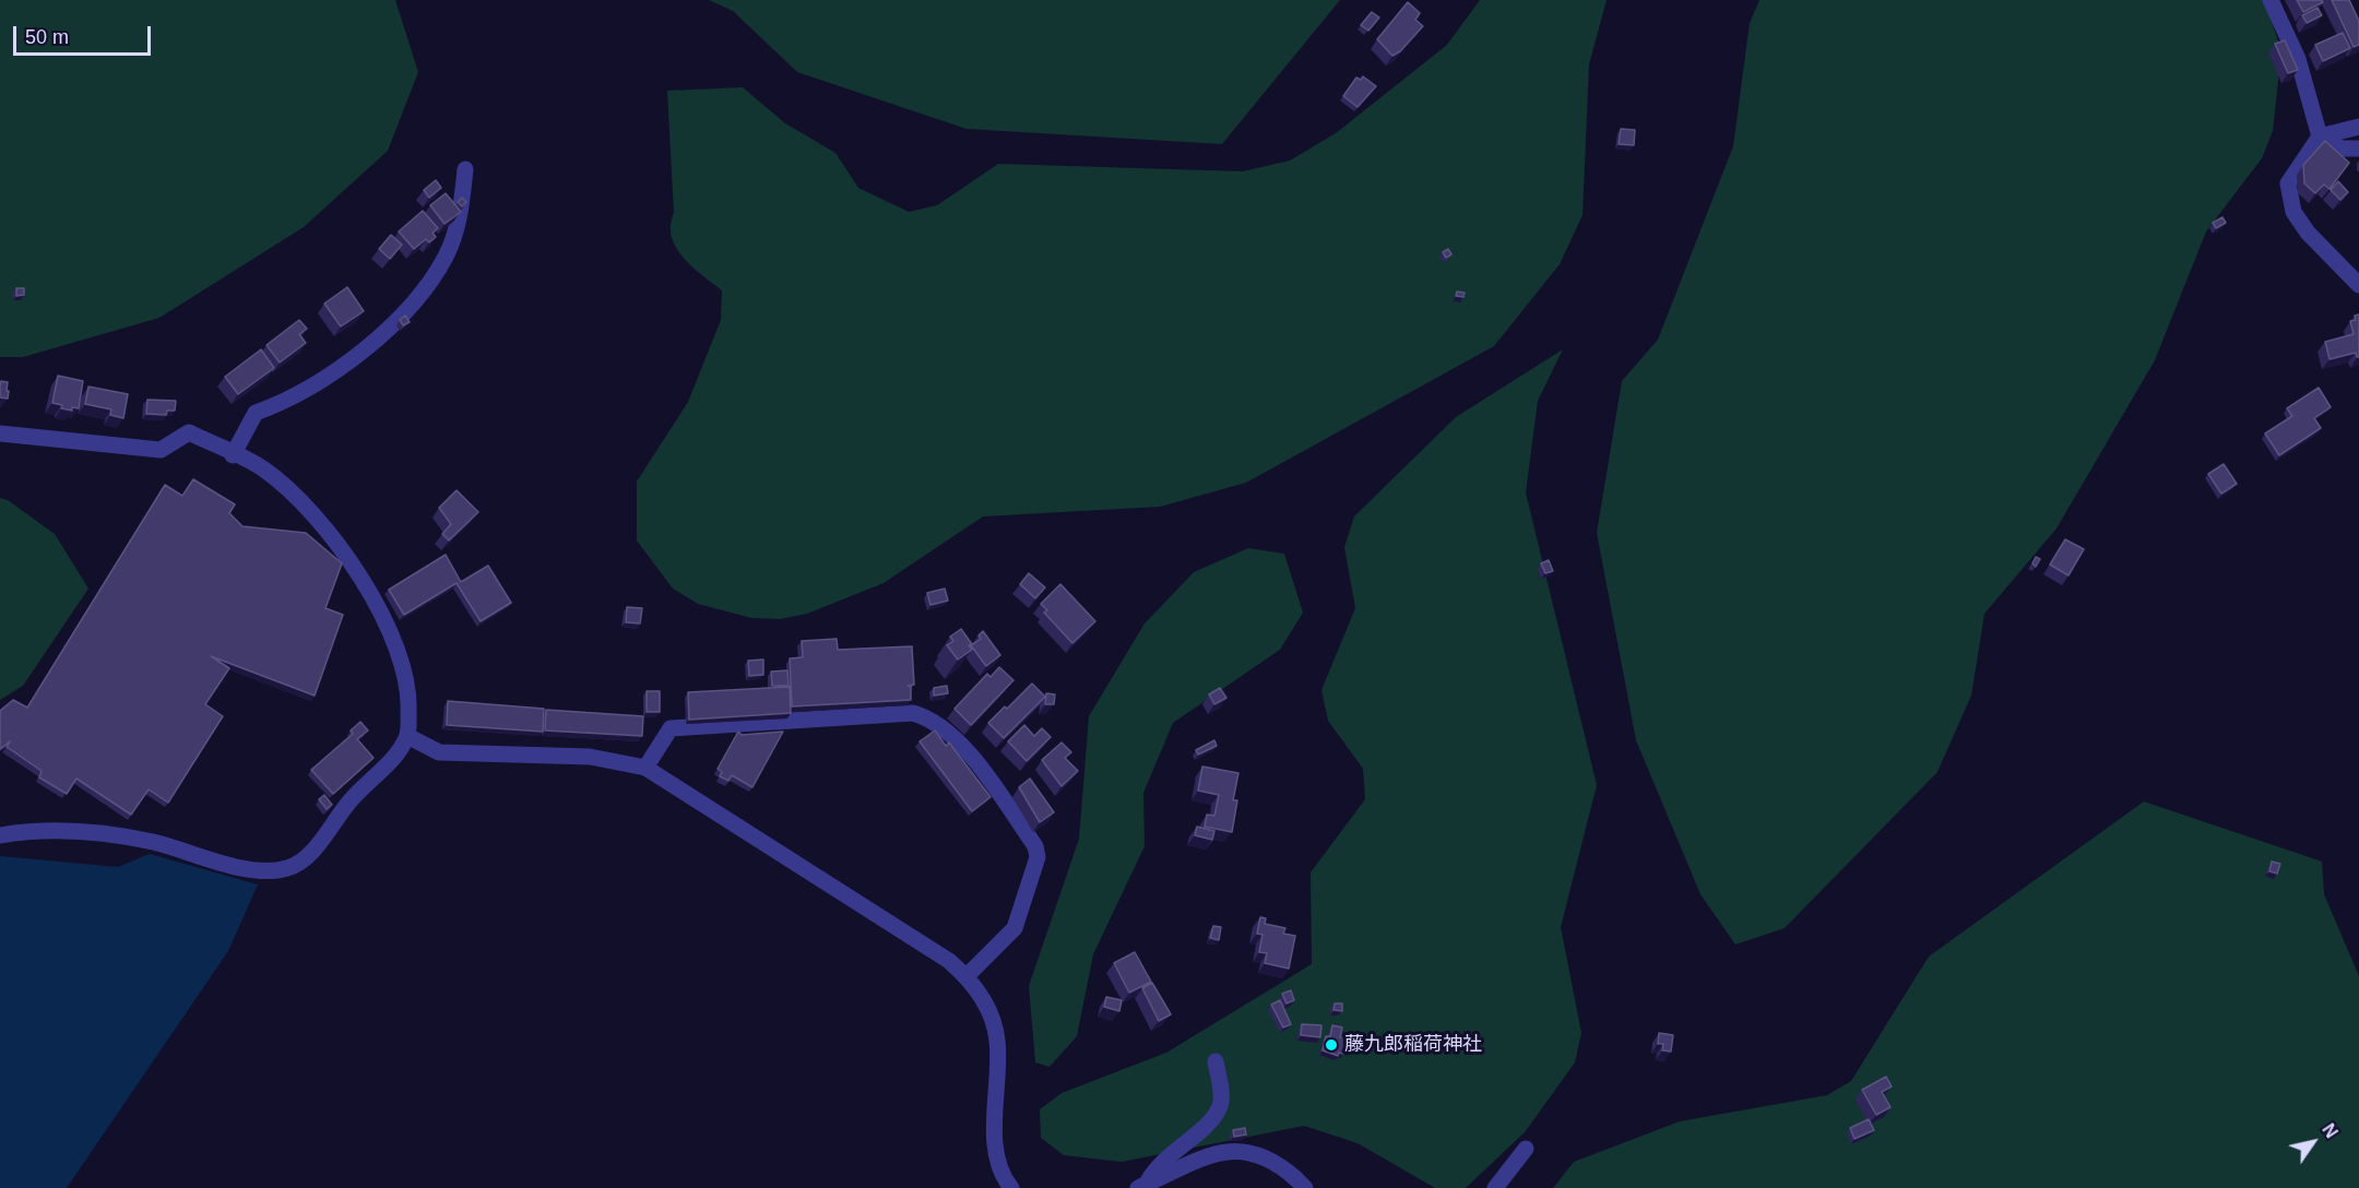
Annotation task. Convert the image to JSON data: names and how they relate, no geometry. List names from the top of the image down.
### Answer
{
  "places": ["藤九郎稲荷神社"],
  "scale_bar": "50 m",
  "north": "top right"
}
